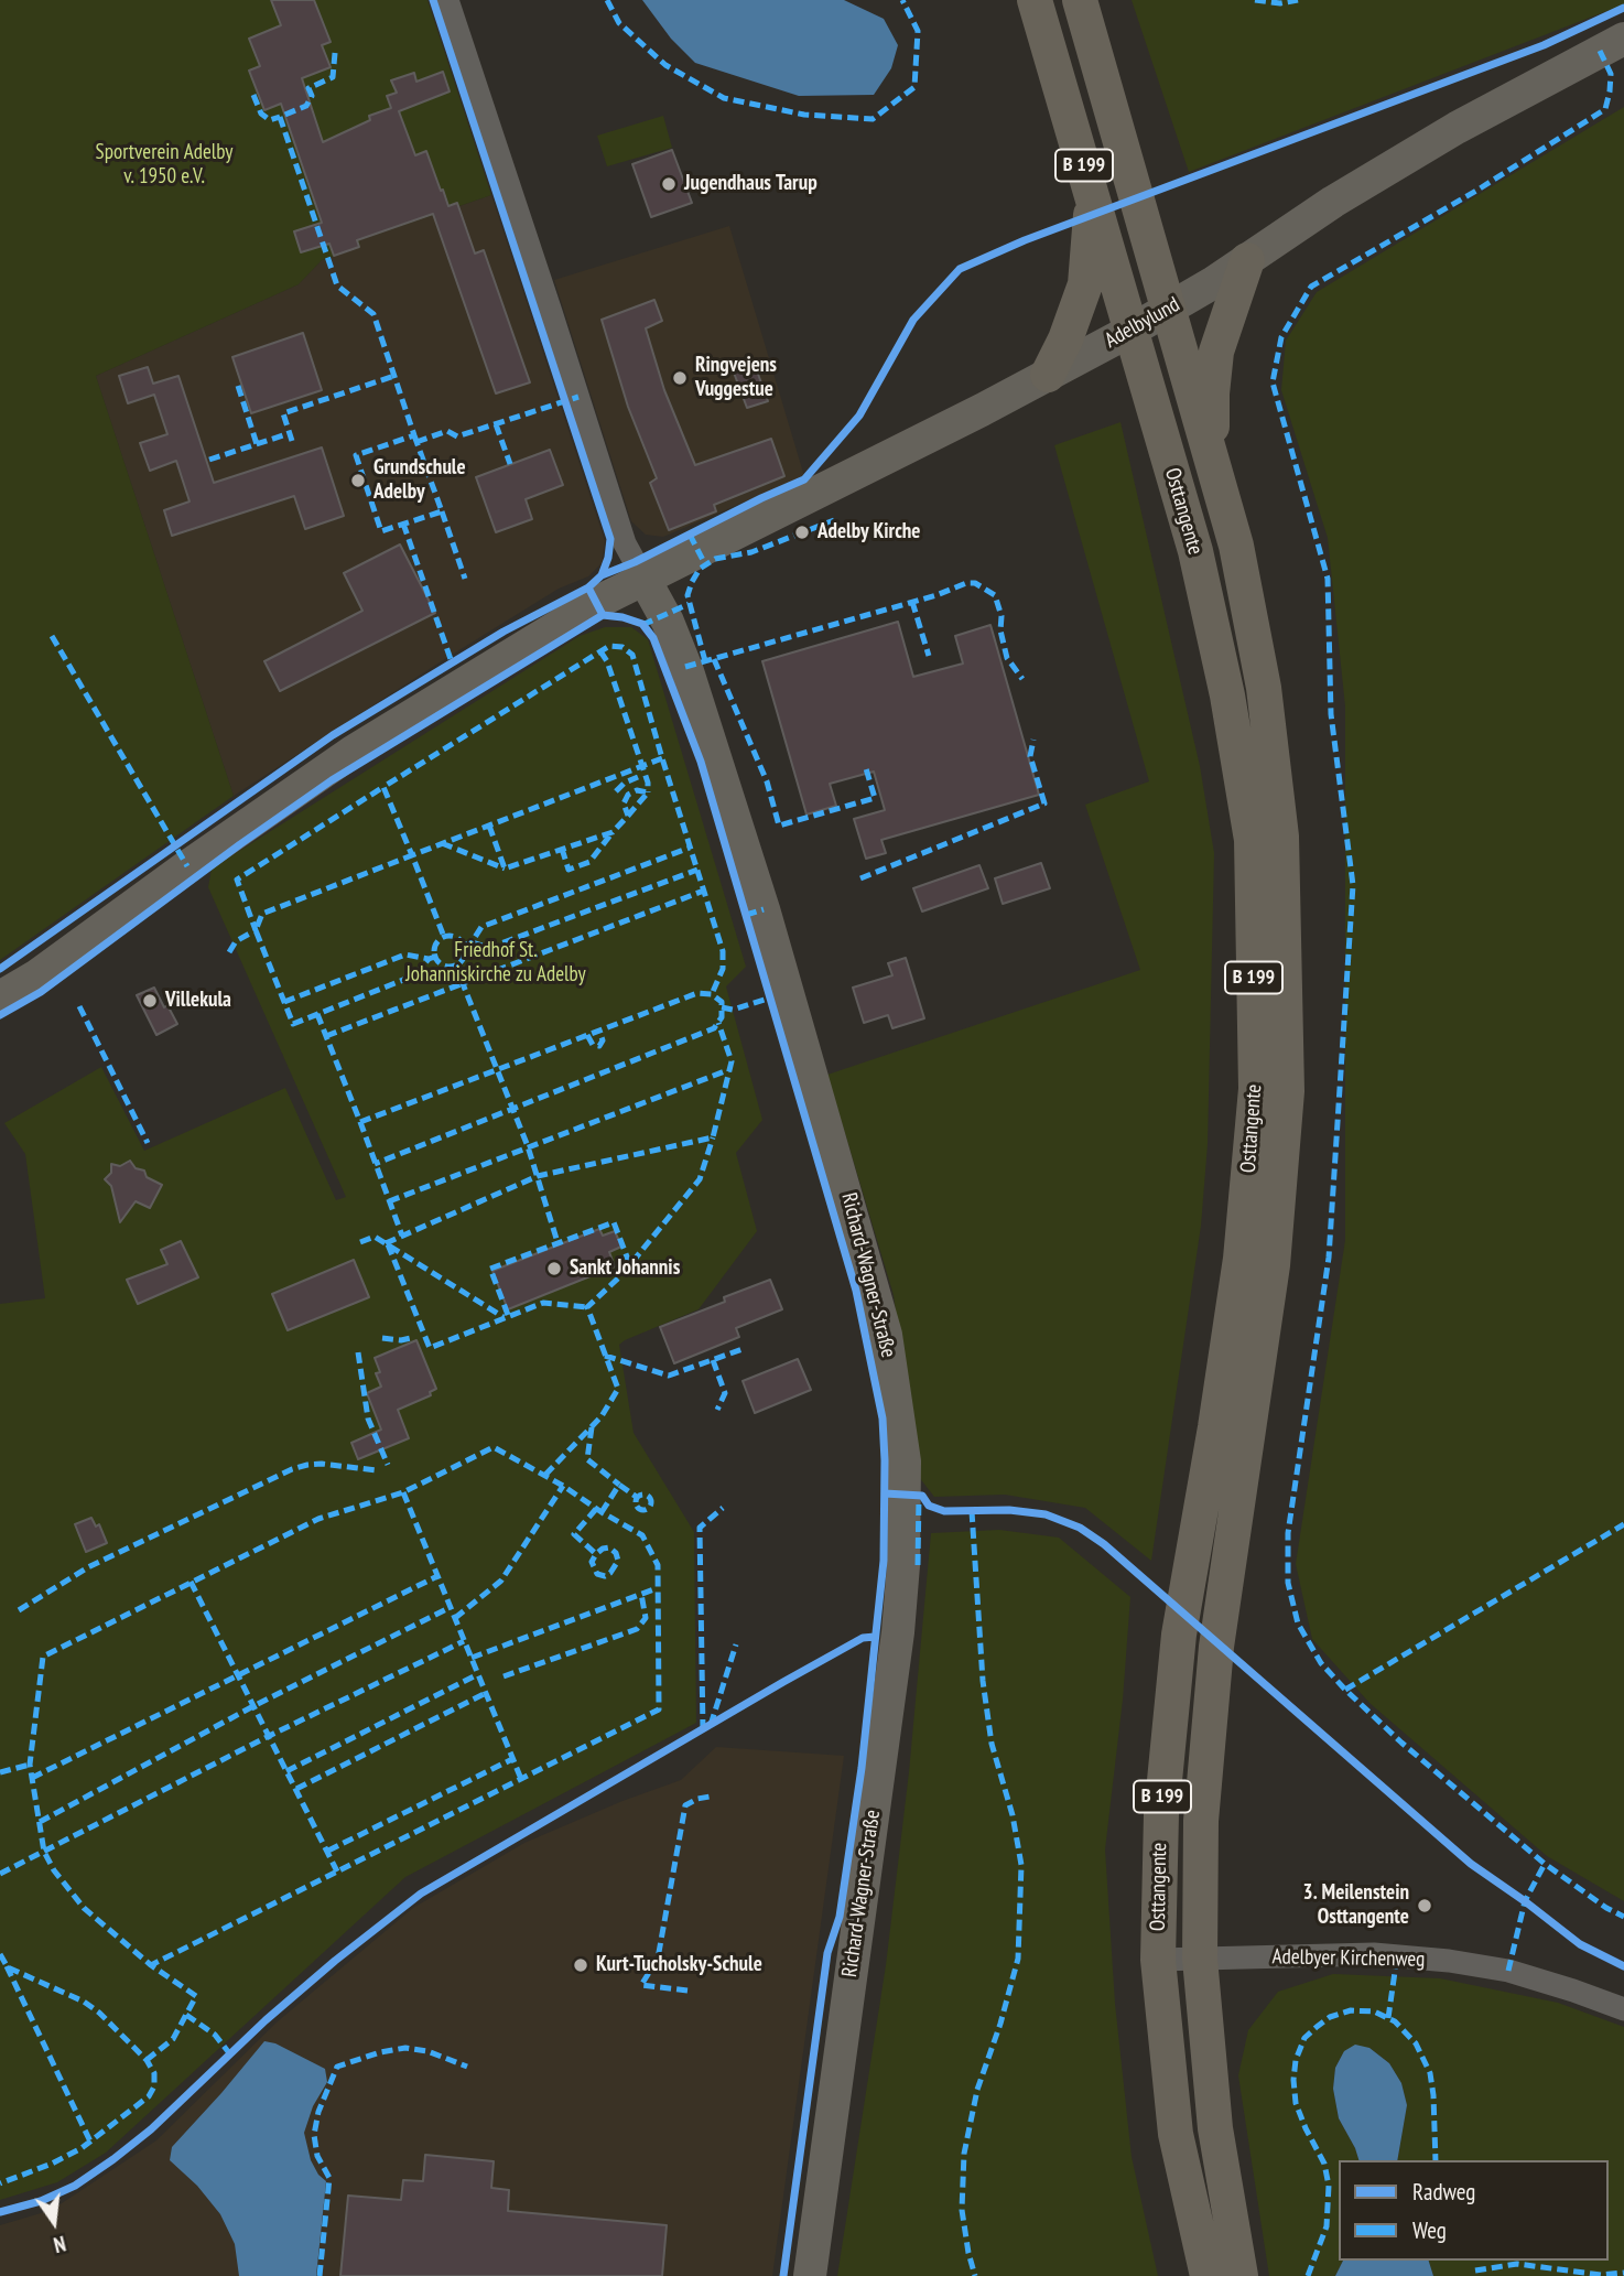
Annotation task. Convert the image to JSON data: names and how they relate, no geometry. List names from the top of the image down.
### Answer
{
  "streets": {
    "main road": ["B 199", "Osttangente"],
    "street": ["Adelbylund", "Richard-Wagner-Straße", "Adelbyer Kirchenweg"]
  },
  "crossings": [
    ["Adelbylund", "Osttangente"],
    ["Adelbylund", "Richard-Wagner-Straße"],
    ["Osttangente", "Adelbyer Kirchenweg"]
  ],
  "parks": ["Sportverein Adelby v. 1950 e.V.", "Friedhof St. Johanniskirche zu Adelby"],
  "places": [
    "Jugendhaus Tarup",
    "Ringvejens Vuggestue",
    "Grundschule Adelby",
    "Adelby Kirche",
    "Villekula",
    "Sankt Johannis",
    "3. Meilenstein Osttangente",
    "Kurt-Tucholsky-Schule"
  ],
  "legend": ["Radweg", "Weg"],
  "north": "bottom"
}
